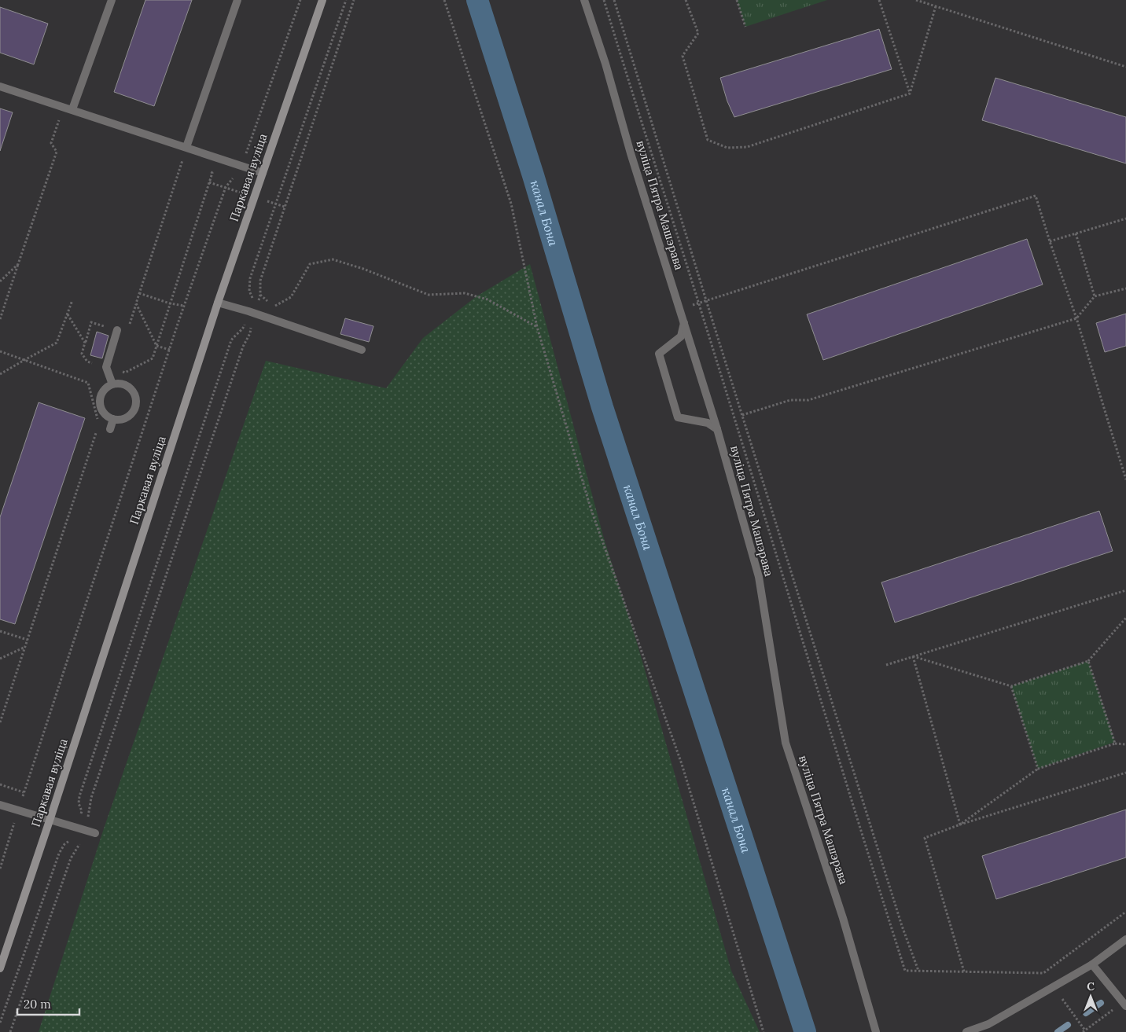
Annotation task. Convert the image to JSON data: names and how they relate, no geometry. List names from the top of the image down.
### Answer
{
  "streets": {
    "street": ["Паркавая вуліца", "вуліца Пятра Машэрава"]
  },
  "water": ["канал Бона"],
  "scale_bar": "20 m",
  "north": "top"
}
